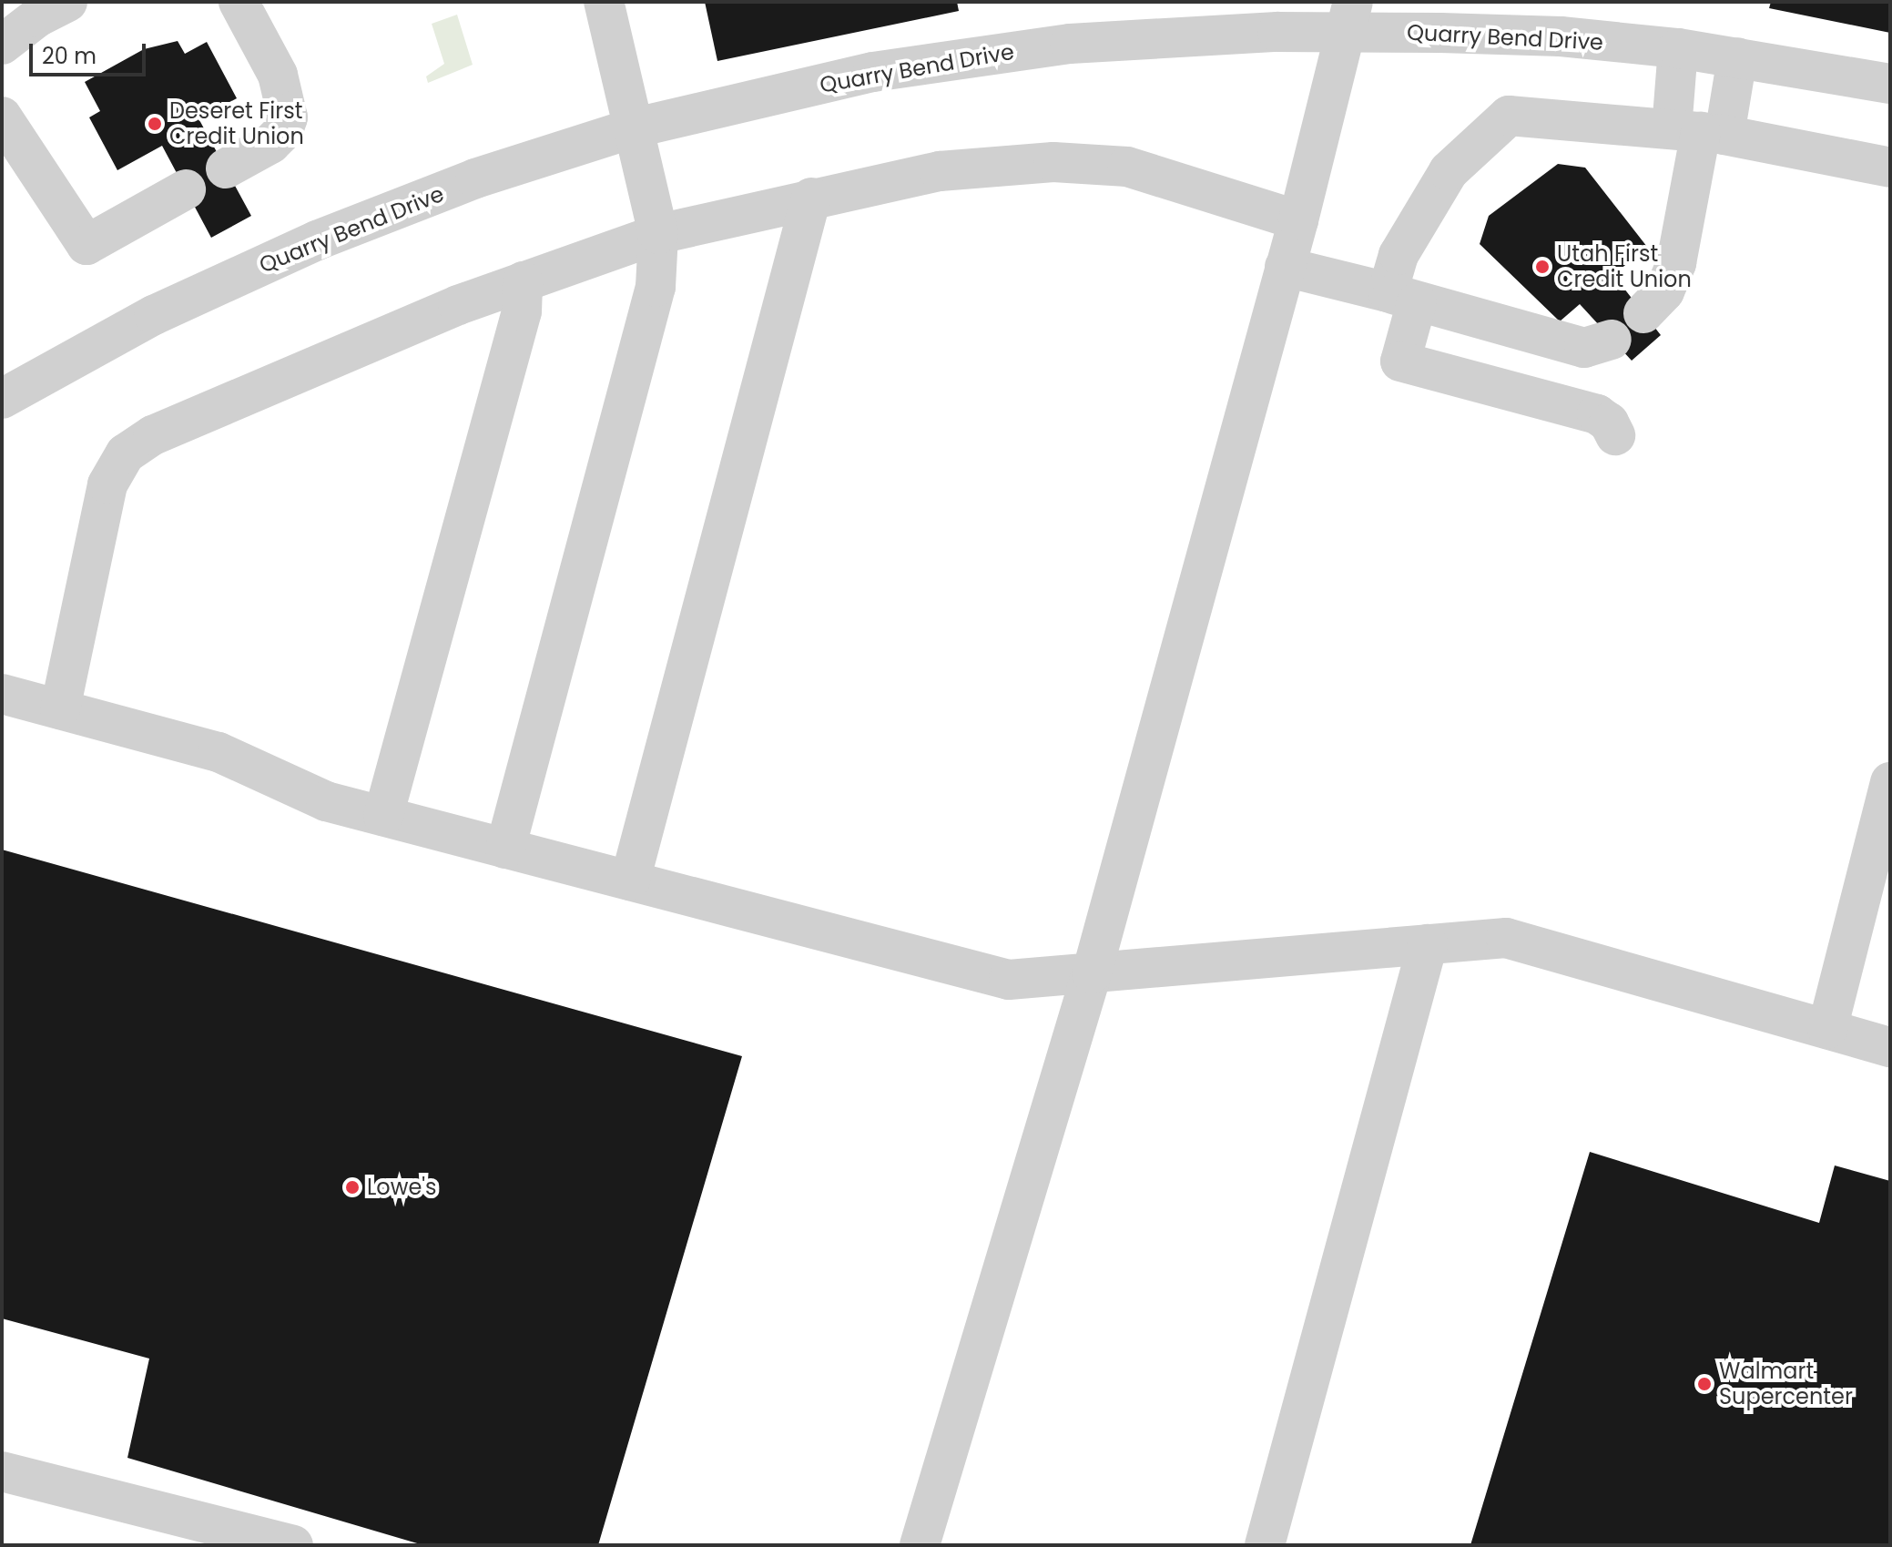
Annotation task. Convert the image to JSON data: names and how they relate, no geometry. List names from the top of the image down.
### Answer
{
  "streets": {
    "street": ["Quarry Bend Drive"]
  },
  "places": [
    "Deseret First Credit Union",
    "Utah First Credit Union",
    "Lowe's",
    "Walmart Supercenter"
  ],
  "scale_bar": "20 m"
}
